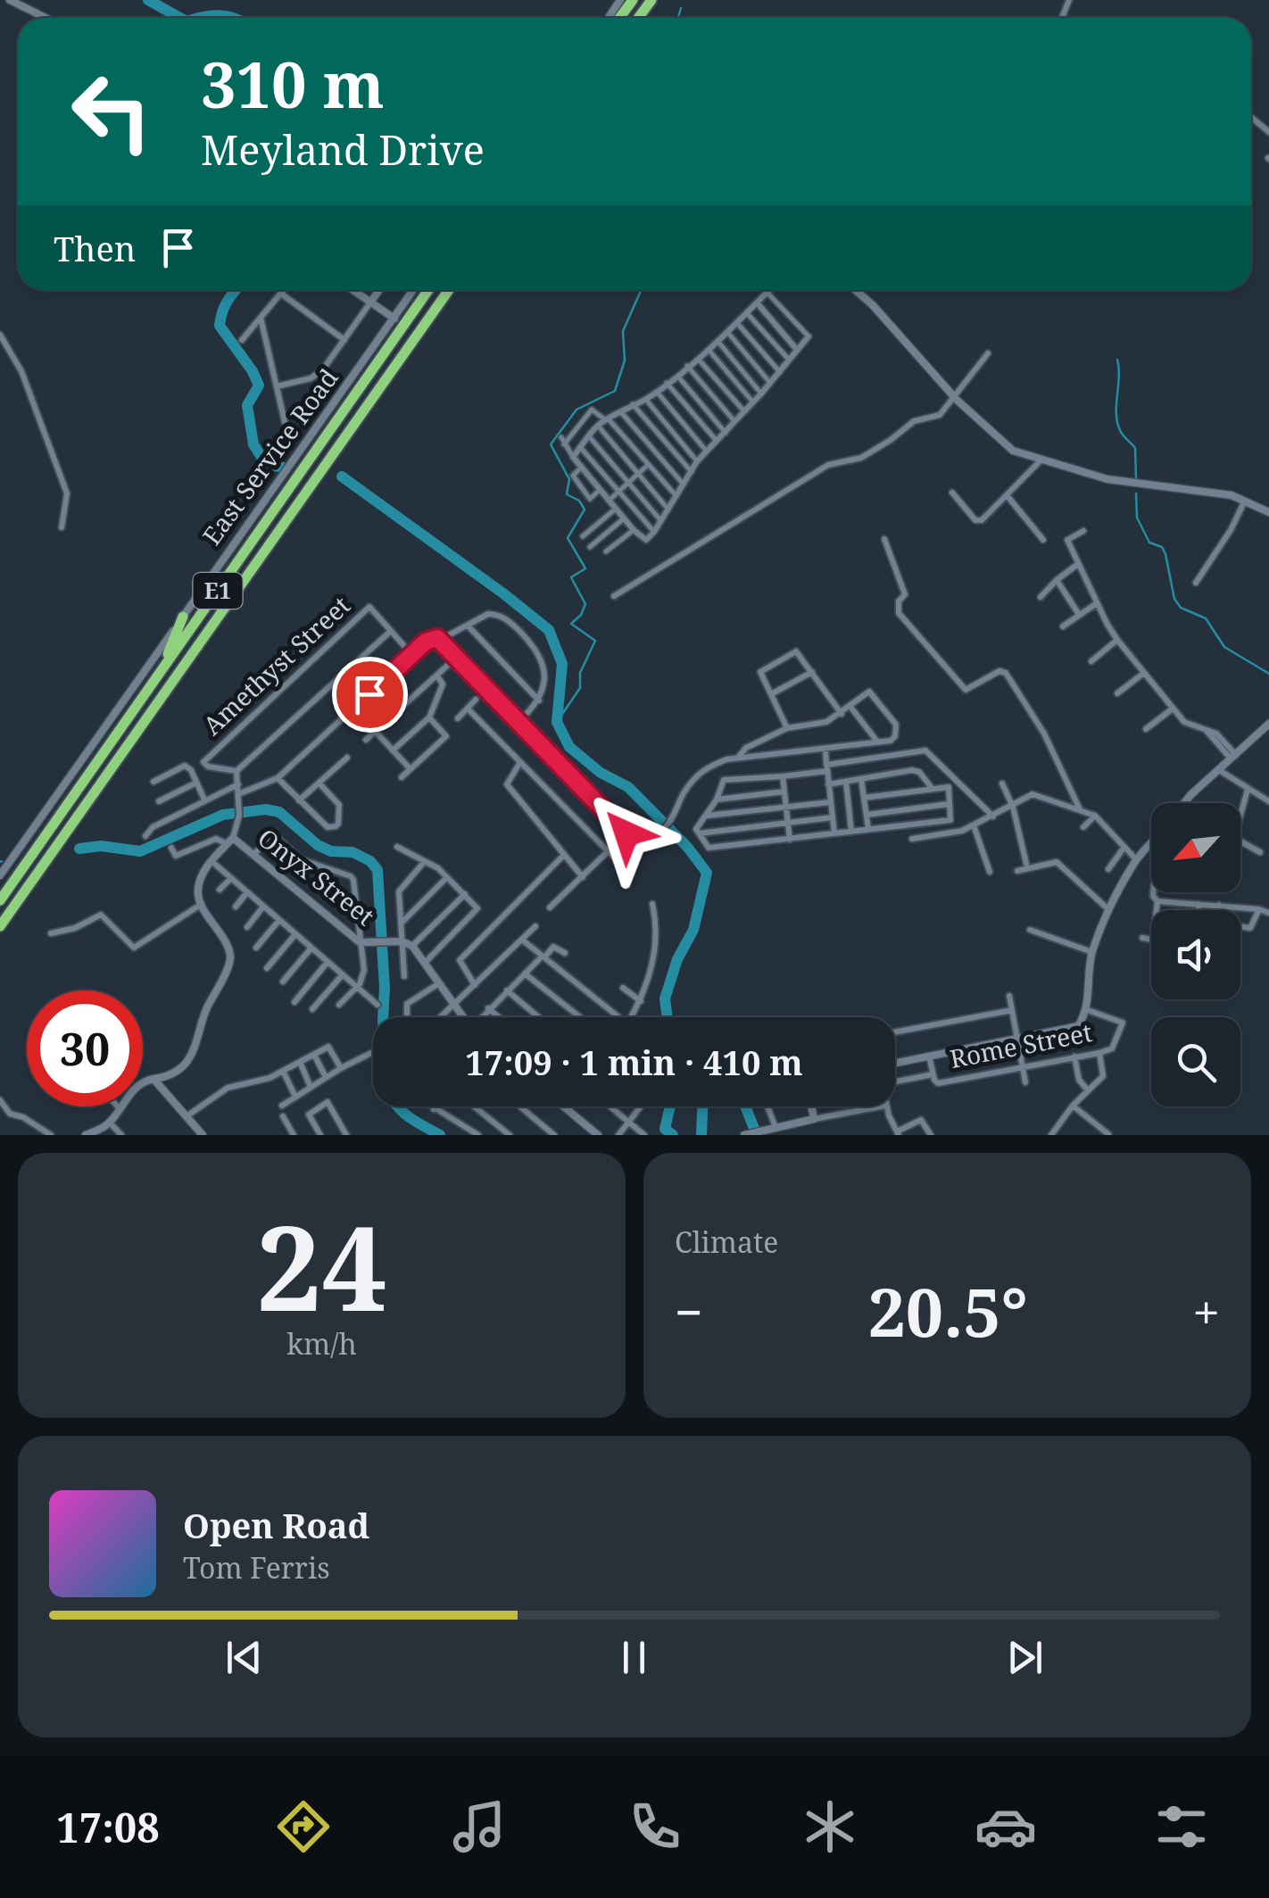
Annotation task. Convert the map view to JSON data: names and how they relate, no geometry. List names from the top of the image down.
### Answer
{
  "streets": {
    "highway": ["E1"],
    "street": [
      "East Service Road",
      "Amethyst Street",
      "Onyx Street",
      "Rome Street"
    ]
  },
  "north": "bottom left",
  "page": {
    "turn": ["310 m", "Meyland Drive"],
    "then": "Then",
    "limit": "30",
    "trip": "17:09 · 1 min · 410 m",
    "tile": [
      ["24", "km/h"],
      "Climate"
    ],
    "heat": ["−", "20.5°", "+"],
    "song": ["Open Road", "Tom Ferris"],
    "tabs": "17:08"
  }
}
